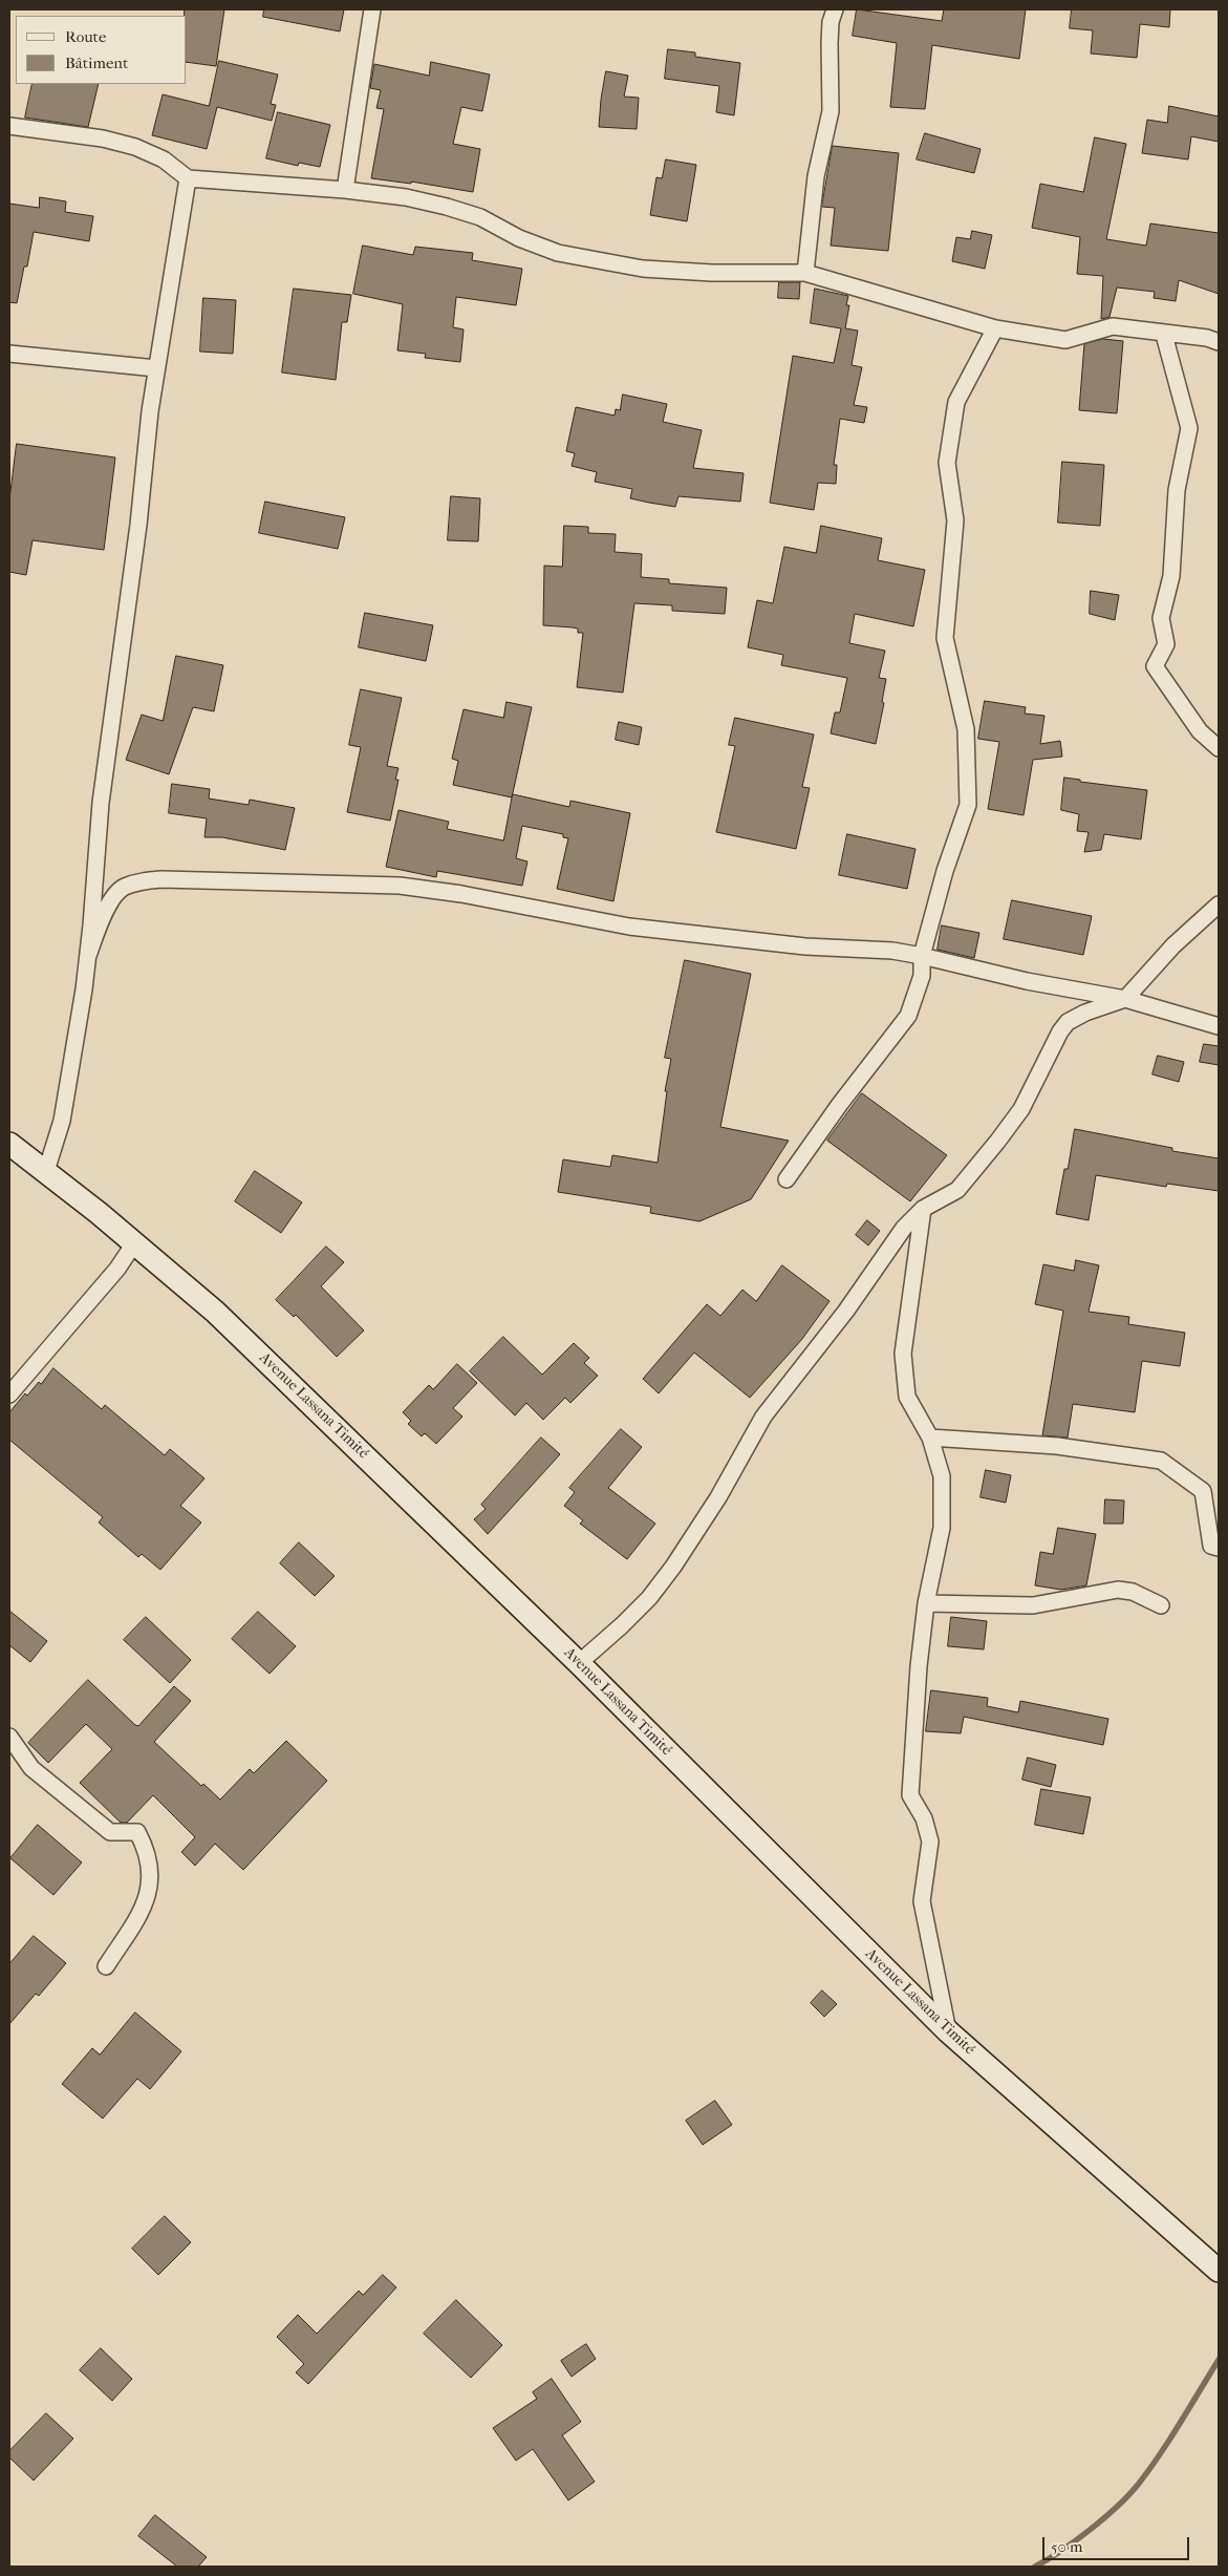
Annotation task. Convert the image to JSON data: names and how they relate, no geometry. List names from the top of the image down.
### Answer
{
  "streets": {
    "street": ["Avenue Lassana Timité"]
  },
  "legend": ["Route", "Bâtiment"],
  "scale_bar": "50 m"
}
